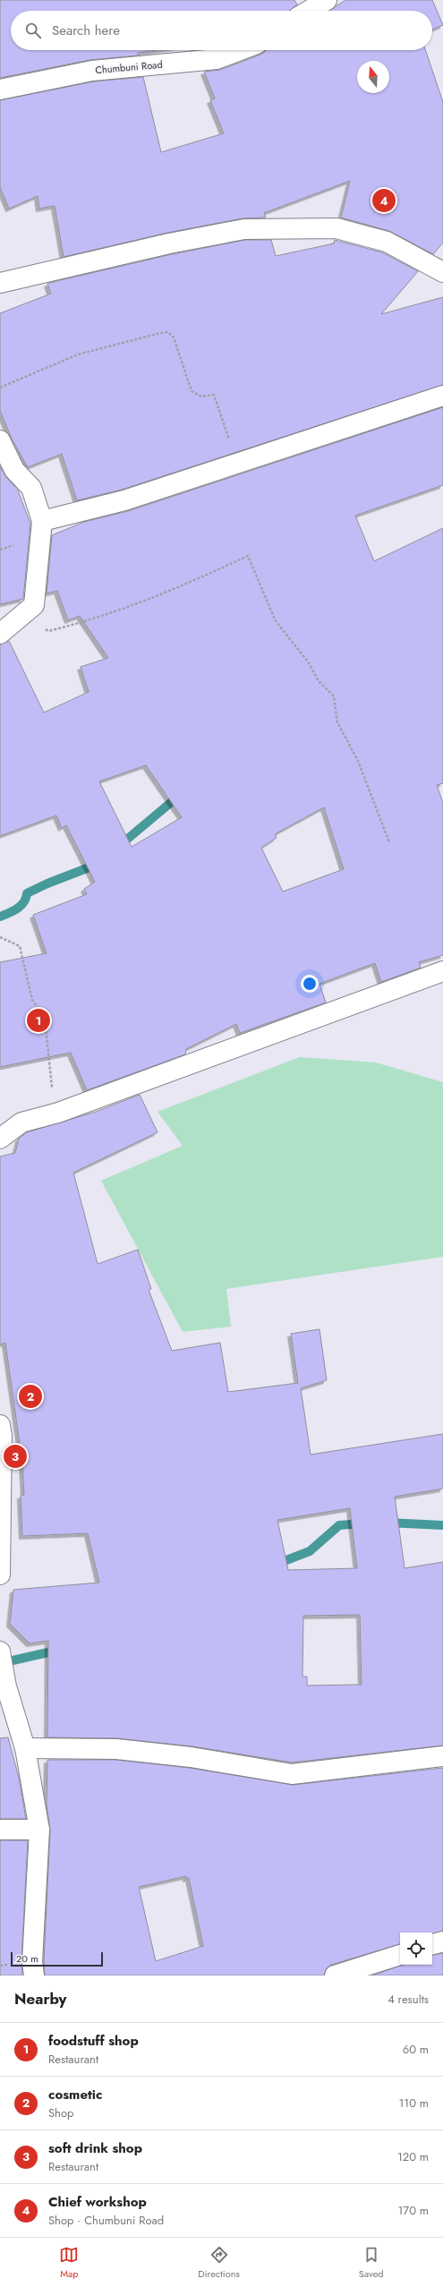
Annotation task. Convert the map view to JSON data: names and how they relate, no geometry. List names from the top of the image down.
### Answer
{
  "streets": {
    "street": ["Chumbuni Road"]
  },
  "scale_bar": "20 m",
  "north": "top",
  "page": {
    "search": "Search here",
    "pins": [
      "4",
      "1",
      "2",
      "3"
    ],
    "scale": "20 m",
    "heading": ["Nearby", "4 results"],
    "list": [
      {
        "mark": "1",
        "name": "foodstuff shop",
        "note": "Restaurant",
        "value": "60 m"
      },
      {
        "mark": "2",
        "name": "cosmetic",
        "note": "Shop",
        "value": "110 m"
      },
      {
        "mark": "3",
        "name": "soft drink shop",
        "note": "Restaurant",
        "value": "120 m"
      },
      {
        "mark": "4",
        "name": "Chief workshop",
        "note": "Shop · Chumbuni Road",
        "value": "170 m"
      }
    ],
    "nav": ["Map", "Directions", "Saved"]
  }
}
